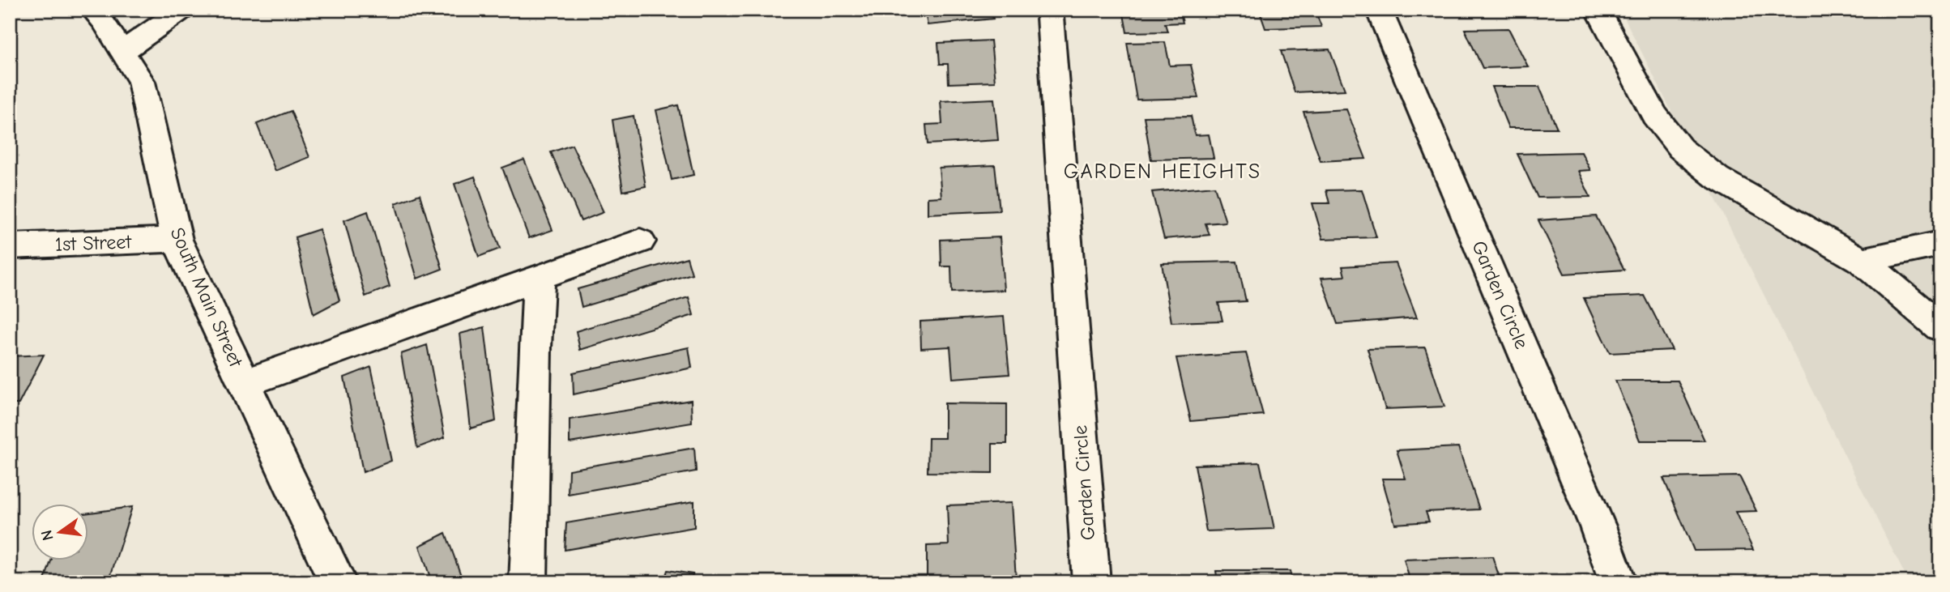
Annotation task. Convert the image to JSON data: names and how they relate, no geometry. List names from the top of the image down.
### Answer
{
  "streets": {
    "street": ["1st Street", "Garden Circle", "South Main Street"]
  },
  "crossings": [
    ["1st Street", "South Main Street"]
  ],
  "districts": ["GARDEN HEIGHTS"],
  "north": "left"
}
